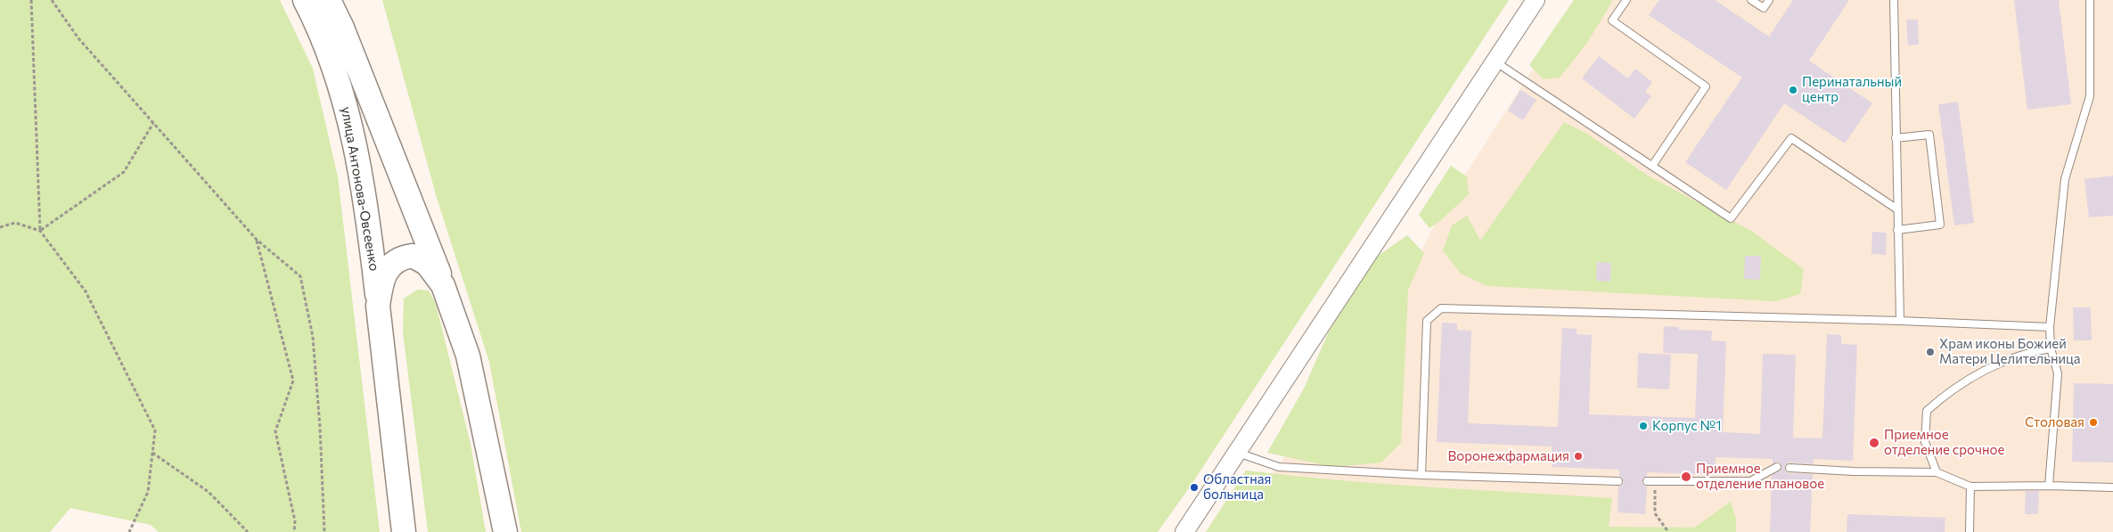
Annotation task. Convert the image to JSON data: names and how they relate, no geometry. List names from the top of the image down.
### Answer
{
  "streets": {
    "highway": ["улица Антонова-Овсеенко"]
  },
  "places": [
    "Перинатальный центр",
    "Храм иконы Божией Матери Целительница",
    "Столовая",
    "Корпус №1",
    "Приемное отделение срочное",
    "Воронежфармация",
    "Приемное отделение плановое",
    "Областная больница"
  ]
}
